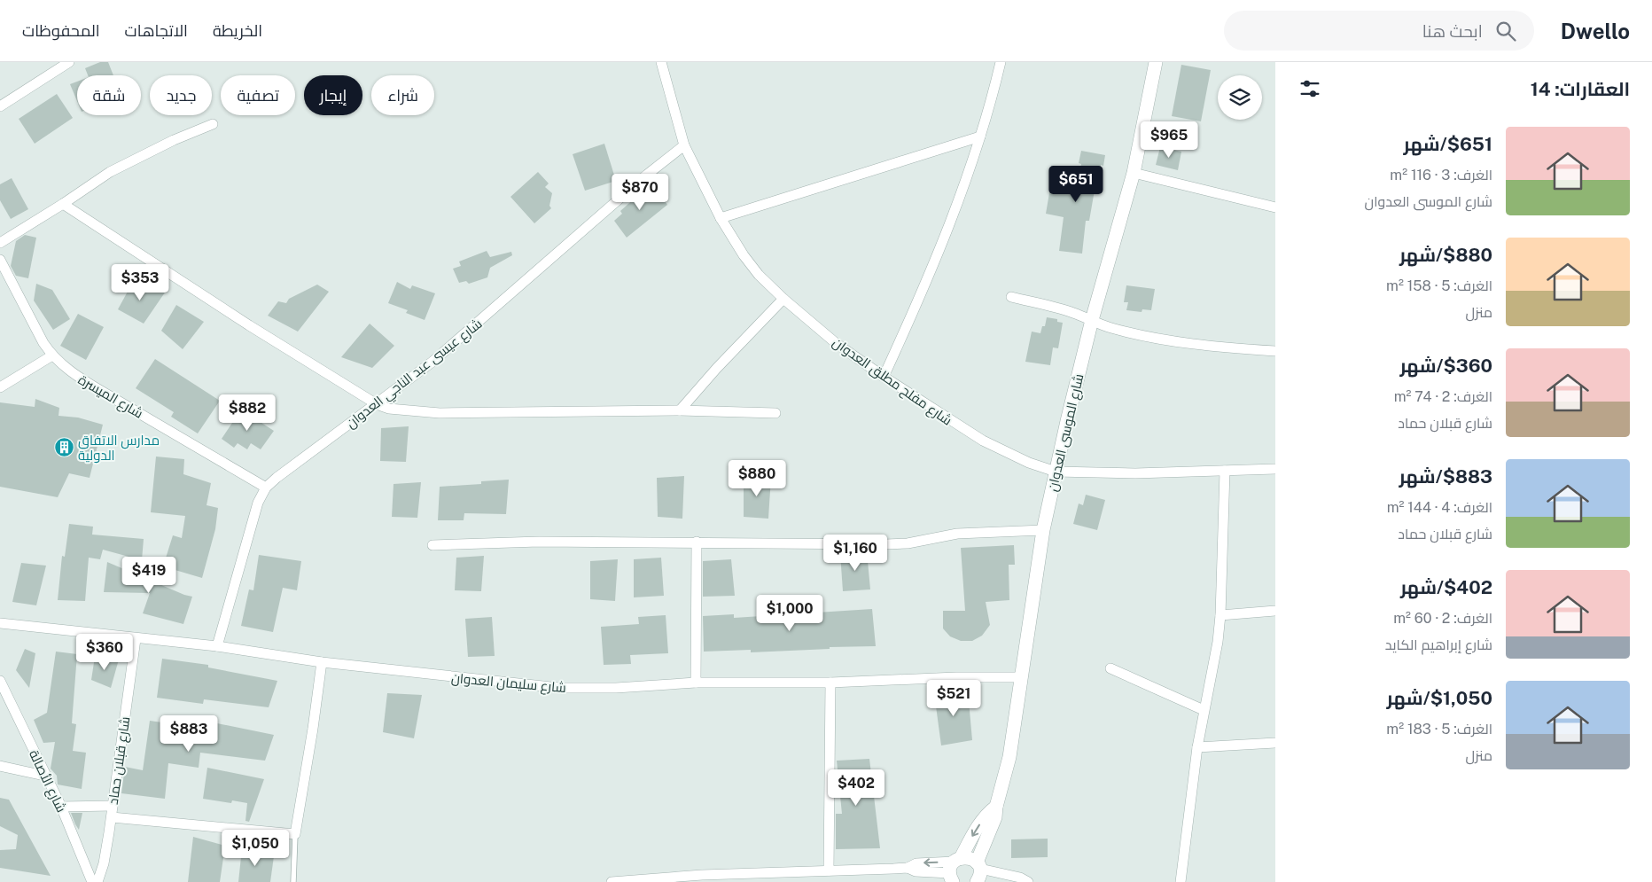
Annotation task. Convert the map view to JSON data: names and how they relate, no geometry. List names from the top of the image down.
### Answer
{
  "streets": {
    "street": [
      "شارع عيسى عبد الناجي العدوان",
      "شارع مفلح مطلق العدوان",
      "شارع الميسرة",
      "شارع الموسى العدوان",
      "شارع سليمان العدوان",
      "شارع قبلان حماد",
      "شارع الأصالة"
    ]
  },
  "crossings": [
    ["شارع عيسى عبد الناجي العدوان", "شارع مفلح مطلق العدوان"],
    ["شارع عيسى عبد الناجي العدوان", "شارع الميسرة"],
    ["شارع عيسى عبد الناجي العدوان", "شارع سليمان العدوان"],
    ["شارع مفلح مطلق العدوان", "شارع الموسى العدوان"],
    ["شارع الموسى العدوان", "شارع سليمان العدوان"],
    ["شارع سليمان العدوان", "شارع قبلان حماد"]
  ],
  "places": {
    "building": ["مدارس الاتفاق الدولية"]
  },
  "page": {
    "header": "Dwello",
    "search": "ابحث هنا",
    "nav": ["الخريطة", "الاتجاهات", "المحفوظات"],
    "heading": "العقارات: 14",
    "chip": [
      "شراء",
      "إيجار",
      "تصفية",
      "جديد",
      "شقة"
    ],
    "list": [
      {
        "name": "$651/شهر",
        "note": "الغرف: 3 · 116 m² · شارع الموسى العدوان"
      },
      {
        "name": "$880/شهر",
        "note": "الغرف: 5 · 158 m² · منزل"
      },
      {
        "name": "$360/شهر",
        "note": "الغرف: 2 · 74 m² · شارع قبلان حماد"
      },
      {
        "name": "$883/شهر",
        "note": "الغرف: 4 · 144 m² · شارع قبلان حماد"
      },
      {
        "name": "$402/شهر",
        "note": "الغرف: 2 · 60 m² · شارع إبراهيم الكايد"
      },
      {
        "name": "$1,050/شهر",
        "note": "الغرف: 5 · 183 m² · منزل"
      }
    ],
    "price": [
      "$965",
      "$651",
      "$870",
      "$353",
      "$882",
      "$880",
      "$1,160",
      "$419",
      "$1,000",
      "$360",
      "$521",
      "$883",
      "$402",
      "$1,050"
    ]
  }
}
